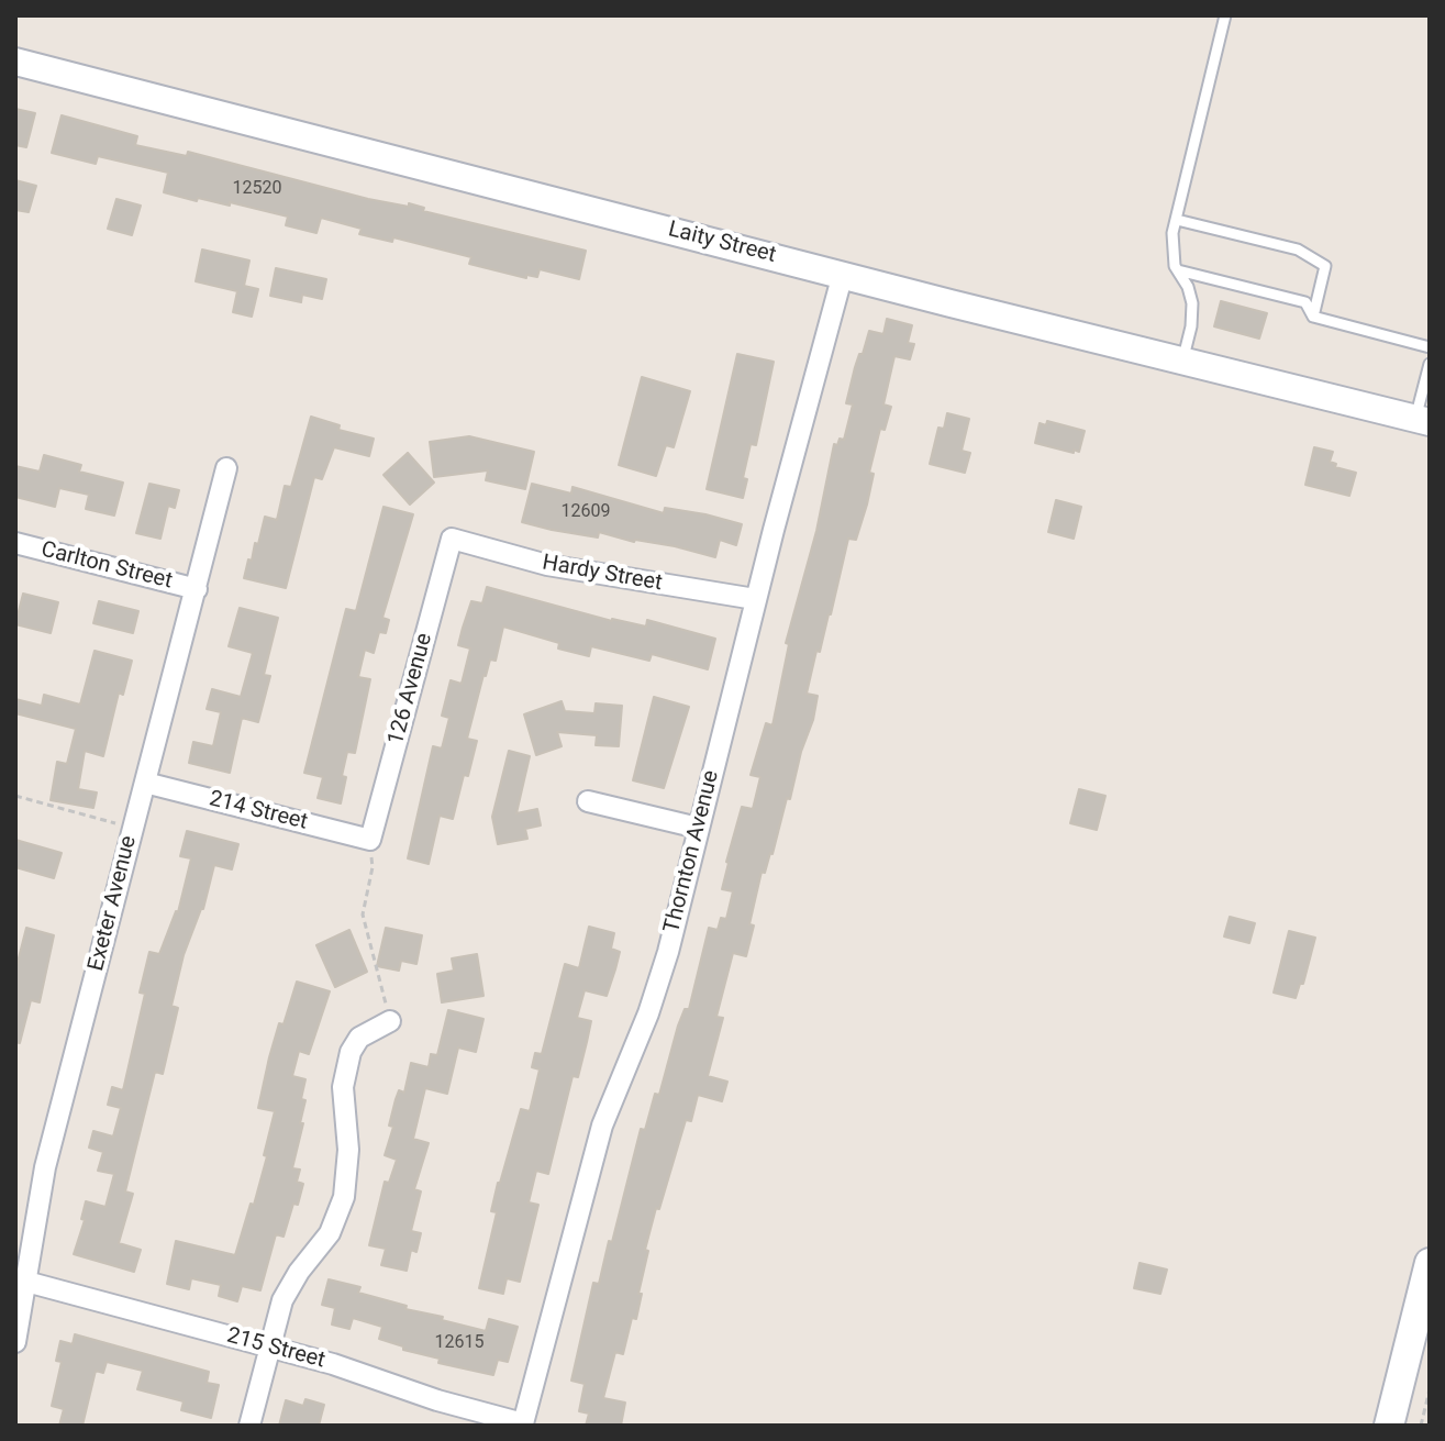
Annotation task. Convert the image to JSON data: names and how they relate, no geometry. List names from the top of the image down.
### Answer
{
  "streets": {
    "street": [
      "Laity Street",
      "Carlton Street",
      "Hardy Street",
      "126 Avenue",
      "214 Street",
      "Thornton Avenue",
      "Exeter Avenue",
      "215 Street"
    ]
  },
  "crossings": [
    ["Laity Street", "Thornton Avenue"],
    ["Carlton Street", "Exeter Avenue"],
    ["Hardy Street", "126 Avenue"],
    ["Hardy Street", "Thornton Avenue"],
    ["126 Avenue", "214 Street"],
    ["214 Street", "Exeter Avenue"],
    ["Thornton Avenue", "215 Street"],
    ["Exeter Avenue", "215 Street"]
  ],
  "house_numbers": ["12520", "12609", "12615"]
}
